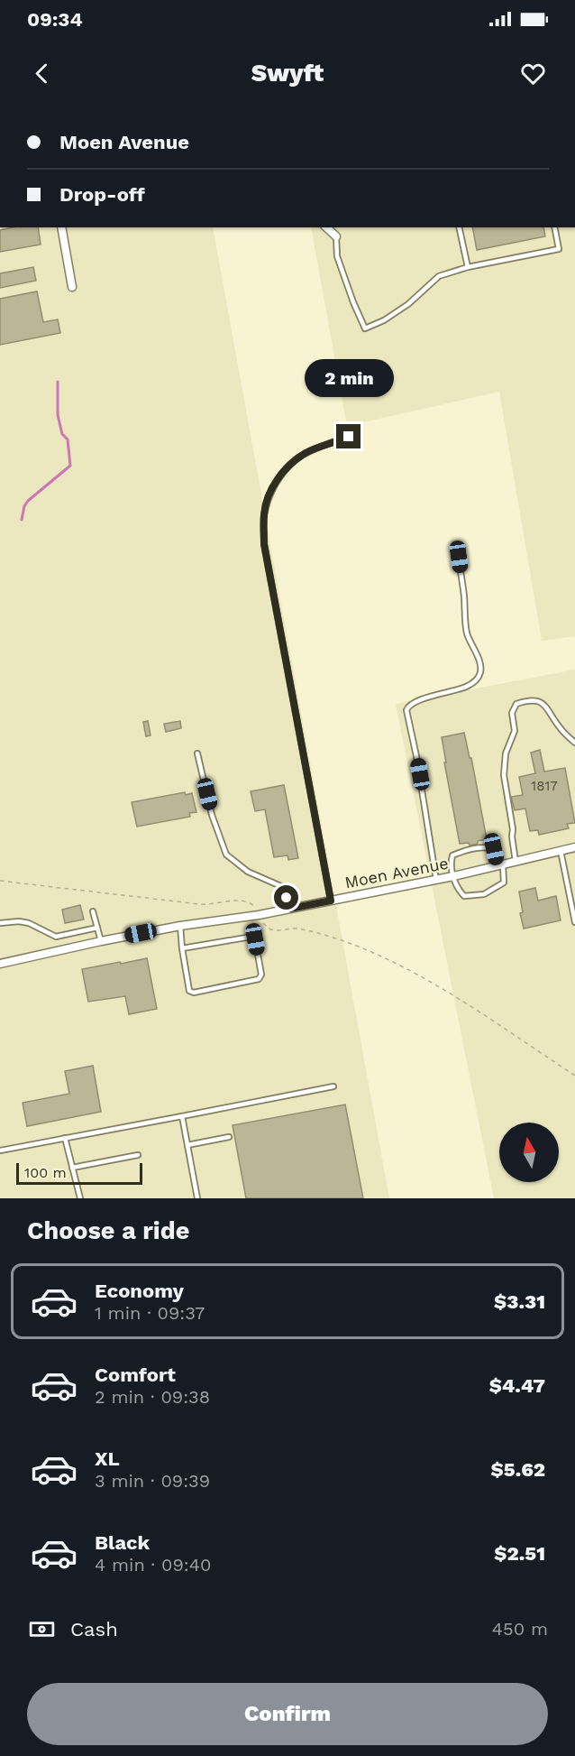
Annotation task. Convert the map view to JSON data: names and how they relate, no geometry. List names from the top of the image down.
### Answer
{
  "streets": {
    "street": ["Moen Avenue"]
  },
  "house_numbers": ["1817"],
  "scale_bar": "100 m",
  "north": "top",
  "page": {
    "status": "09:34",
    "header": "Swyft",
    "banner": ["Moen Avenue", "Drop-off"],
    "bubble": "2 min",
    "scale": "100 m",
    "heading": "Choose a ride",
    "list": [
      {
        "name": "Economy",
        "note": "1 min · 09:37",
        "value": "$3.31"
      },
      {
        "name": "Comfort",
        "note": "2 min · 09:38",
        "value": "$4.47"
      },
      {
        "name": "XL",
        "note": "3 min · 09:39",
        "value": "$5.62"
      },
      {
        "name": "Black",
        "note": "4 min · 09:40",
        "value": "$2.51"
      }
    ],
    "pay": ["Cash", "450 m"],
    "buttons": "Confirm"
  }
}
